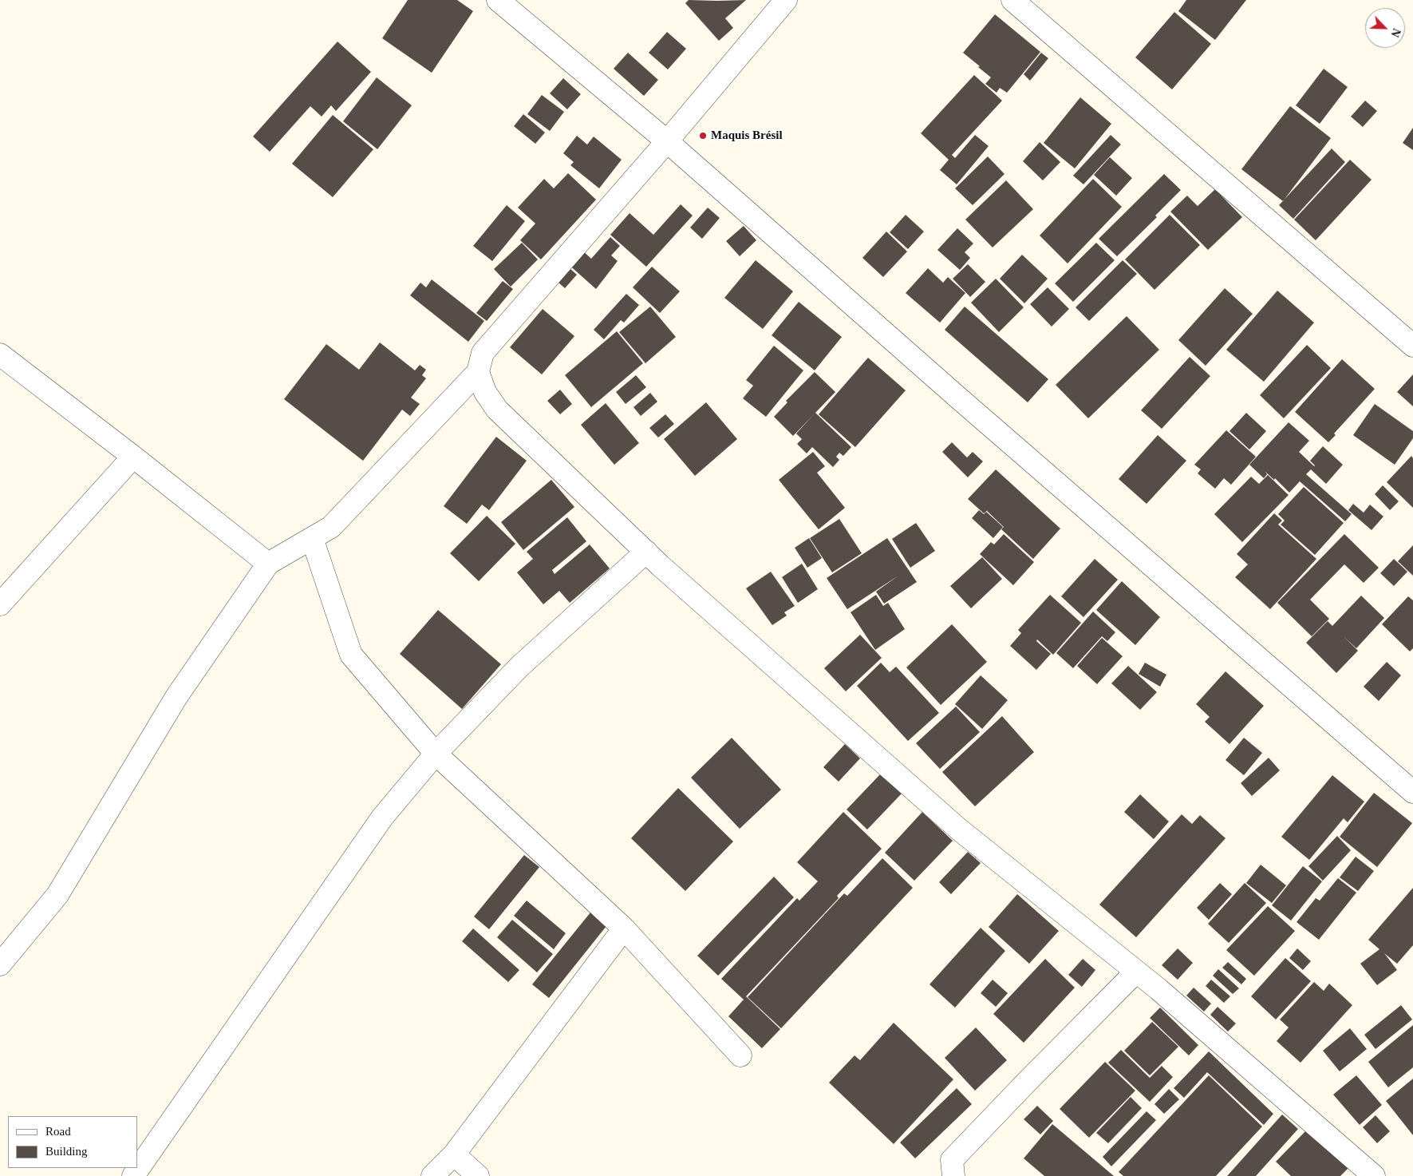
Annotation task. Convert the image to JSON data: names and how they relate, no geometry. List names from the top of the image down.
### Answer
{
  "places": ["Maquis Brésil"],
  "legend": ["Road", "Building"],
  "north": "bottom right"
}
